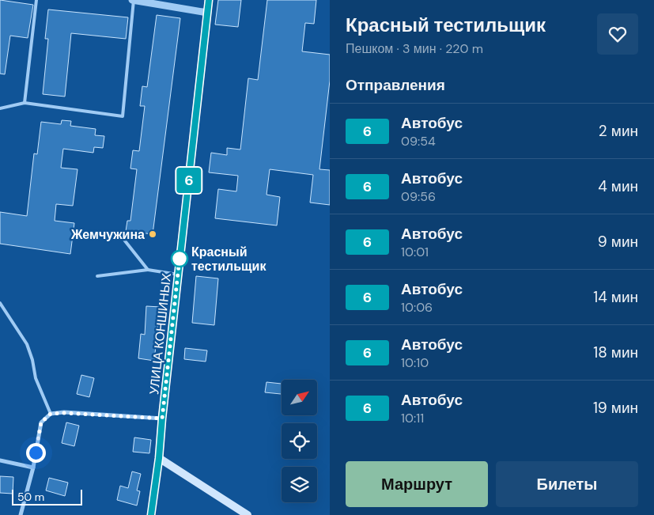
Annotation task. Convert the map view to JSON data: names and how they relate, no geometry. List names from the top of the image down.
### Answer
{
  "streets": {
    "main road": ["УЛИЦА КОНШИНЫХ"]
  },
  "places": ["Жемчужина", "Красный тестильщик"],
  "lines": ["bus line 6"],
  "scale_bar": "50 m",
  "north": "top right",
  "page": {
    "on_map": "6",
    "heading": [
      ["Красный тестильщик", "Пешком · 3 мин · 220 m"],
      "Отправления"
    ],
    "list": [
      {
        "mark": "6",
        "name": "Автобус",
        "note": "09:54",
        "value": "2 мин"
      },
      {
        "mark": "6",
        "name": "Автобус",
        "note": "09:56",
        "value": "4 мин"
      },
      {
        "mark": "6",
        "name": "Автобус",
        "note": "10:01",
        "value": "9 мин"
      },
      {
        "mark": "6",
        "name": "Автобус",
        "note": "10:06",
        "value": "14 мин"
      },
      {
        "mark": "6",
        "name": "Автобус",
        "note": "10:10",
        "value": "18 мин"
      },
      {
        "mark": "6",
        "name": "Автобус",
        "note": "10:11",
        "value": "19 мин"
      }
    ],
    "buttons": ["Маршрут", "Билеты"],
    "scale": "50 m"
  }
}
